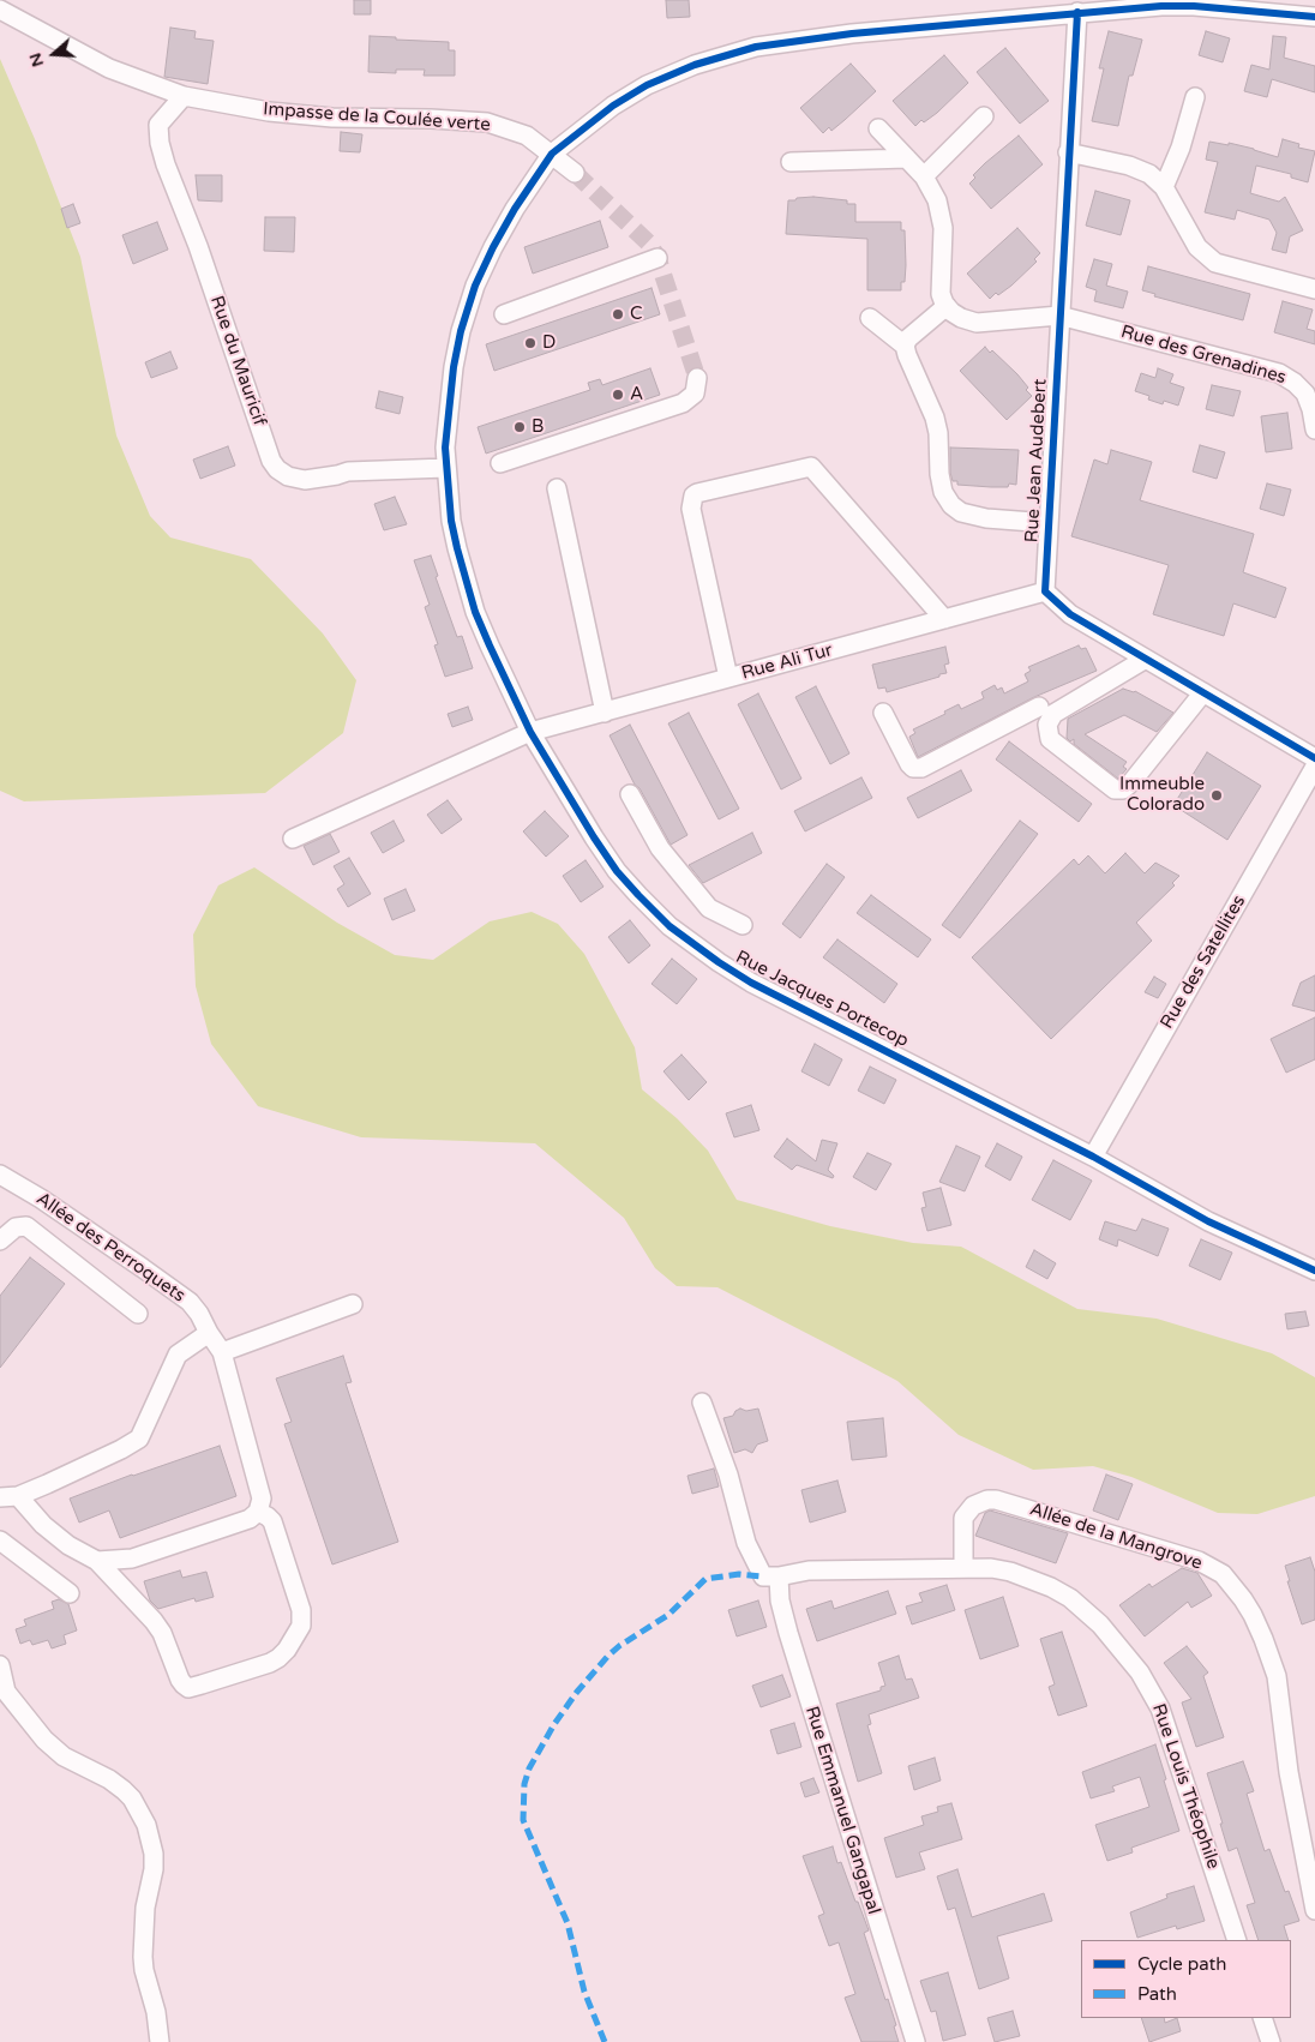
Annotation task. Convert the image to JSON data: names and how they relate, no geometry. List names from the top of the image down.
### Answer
{
  "streets": {
    "street": [
      "Impasse de la Coulée verte",
      "Rue des Grenadines",
      "Rue du Mauricif",
      "Rue Jean Audebert",
      "Rue Ali Tur",
      "Rue des Satellites",
      "Rue Jacques Portecop",
      "Allée des Perroquets",
      "Allée de la Mangrove",
      "Rue Louis Théophile",
      "Rue Emmanuel Gangapal"
    ]
  },
  "crossings": [
    ["Impasse de la Coulée verte", "Rue du Mauricif"],
    ["Impasse de la Coulée verte", "Rue Jacques Portecop"],
    ["Rue des Grenadines", "Rue Jean Audebert"],
    ["Rue du Mauricif", "Rue Jacques Portecop"],
    ["Rue Jean Audebert", "Rue Ali Tur"],
    ["Rue Jean Audebert", "Rue Jacques Portecop"],
    ["Rue Ali Tur", "Rue Jacques Portecop"],
    ["Rue des Satellites", "Rue Jacques Portecop"],
    ["Allée de la Mangrove", "Rue Louis Théophile"],
    ["Rue Louis Théophile", "Rue Emmanuel Gangapal"]
  ],
  "places": [
    "C",
    "D",
    "A",
    "B",
    "Immeuble Colorado"
  ],
  "legend": ["Cycle path", "Path"],
  "north": "left"
}
